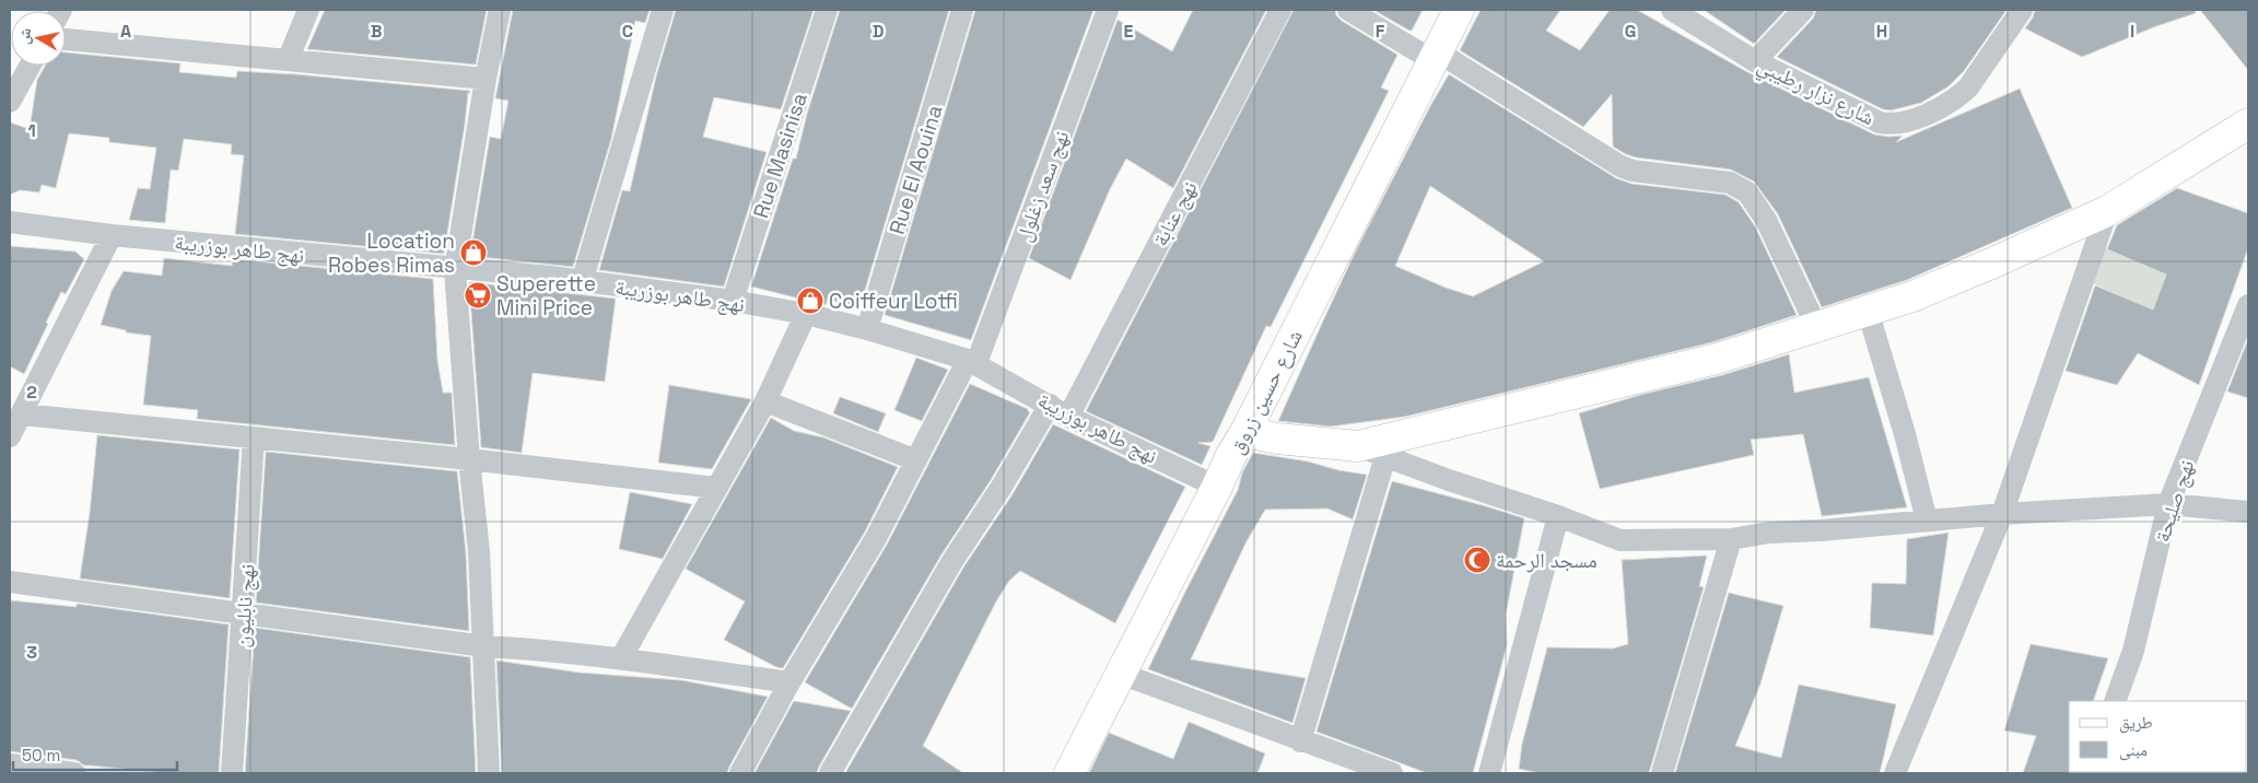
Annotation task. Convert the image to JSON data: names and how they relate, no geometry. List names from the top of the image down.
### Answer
{
  "streets": {
    "street": [
      "شارع نزار رطيبي",
      "Rue Masinisa",
      "Rue El Aouina",
      "نهج سعد زغلول",
      "نهج عنابة",
      "نهج طاهر بوزريبة",
      "شارع حسين زروق",
      "نهج صليحة",
      "نهج نابليون"
    ]
  },
  "crossings": [
    ["Rue Masinisa", "نهج طاهر بوزريبة"],
    ["Rue El Aouina", "نهج طاهر بوزريبة"],
    ["نهج سعد زغلول", "نهج طاهر بوزريبة"],
    ["نهج عنابة", "نهج طاهر بوزريبة"],
    ["نهج طاهر بوزريبة", "شارع حسين زروق"]
  ],
  "places": {
    "shop": ["Location Robes Rimas", "Coiffeur Lotfi"],
    "supermarket": ["Superette Mini Price"],
    "mosque": ["مسجد الرحمة"]
  },
  "legend": ["طريق", "مبنى"],
  "scale_bar": "50 m",
  "north": "left",
  "grid": {
    "columns": [
      "A",
      "B",
      "C",
      "D",
      "E",
      "F",
      "G",
      "H",
      "I"
    ],
    "rows": ["1", "2", "3"]
  }
}
